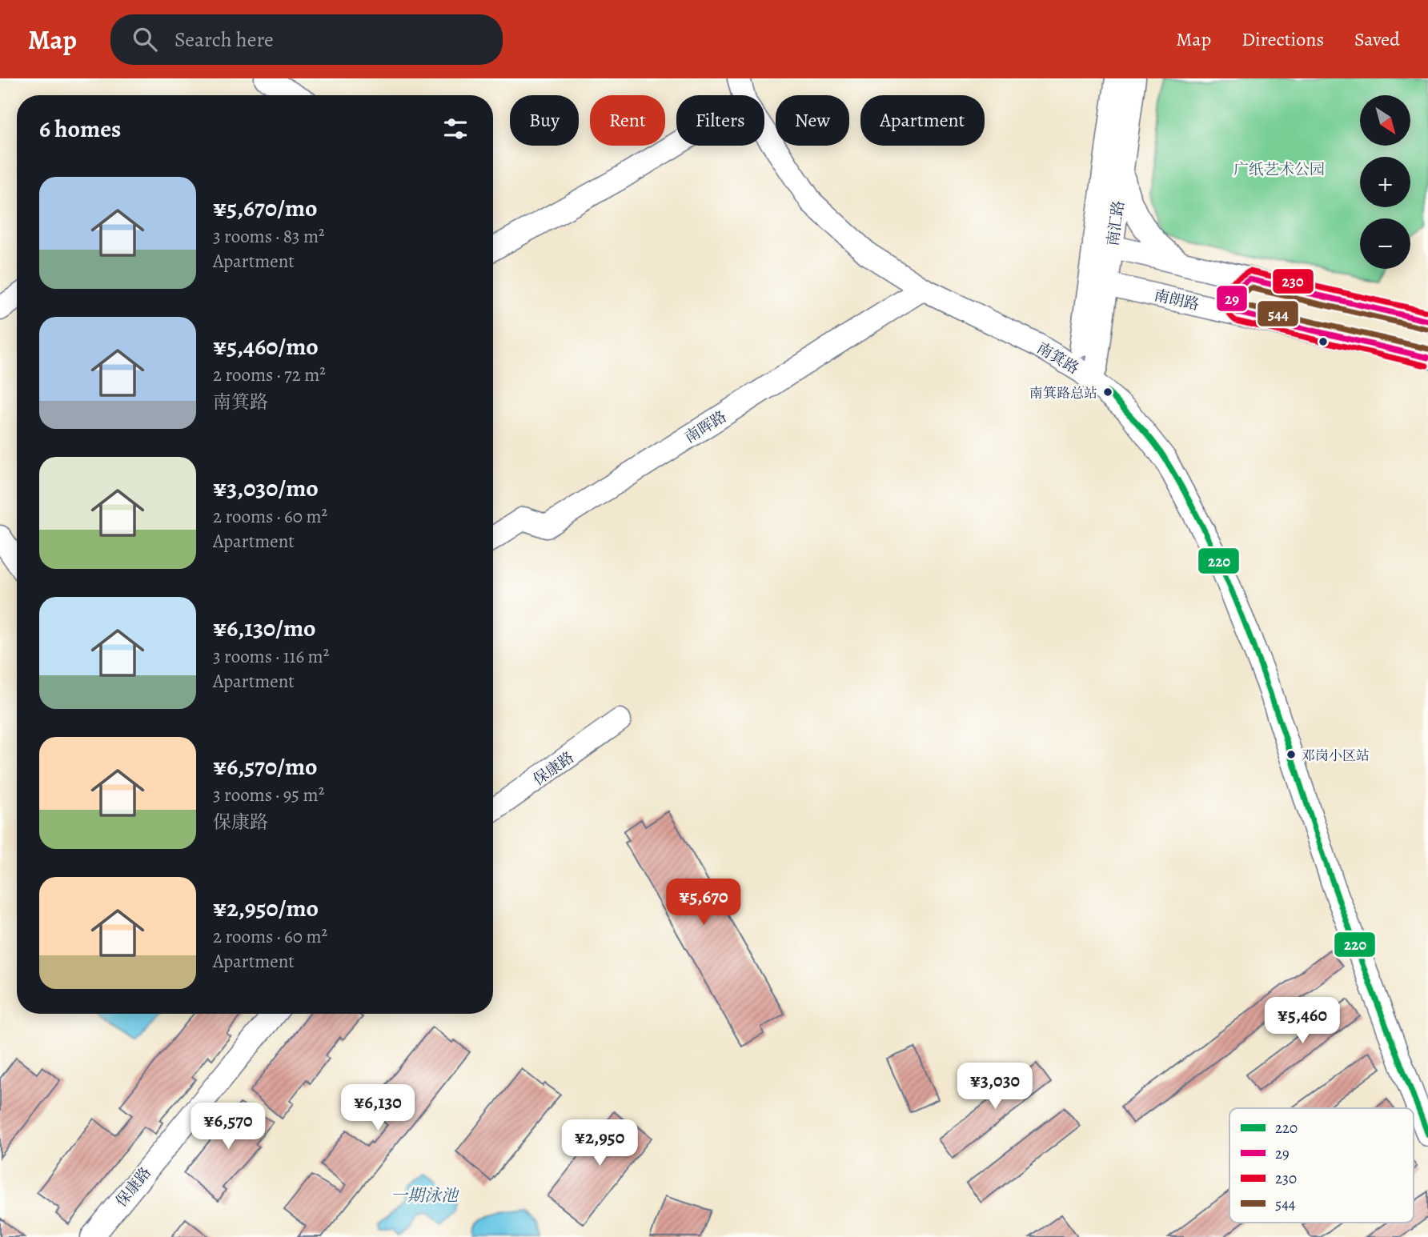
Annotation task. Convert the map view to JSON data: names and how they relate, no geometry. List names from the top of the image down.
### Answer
{
  "streets": {
    "street": [
      "南汇路",
      "南朗路",
      "南箕路",
      "南晖路",
      "保康路"
    ]
  },
  "crossings": [
    ["南汇路", "南朗路"],
    ["南箕路", "南晖路"]
  ],
  "water": ["一期泳池"],
  "parks": ["广纸艺术公园"],
  "places": ["南箕路总站", "邓岗小区站"],
  "lines": [
    "transit line 230",
    "transit line 29",
    "transit line 544",
    "transit line 220"
  ],
  "legend": [
    "220",
    "29",
    "230",
    "544"
  ],
  "north": "bottom right",
  "page": {
    "header": "Map",
    "search": "Search here",
    "nav": ["Map", "Directions", "Saved"],
    "map_buttons": ["+", "−"],
    "chip": [
      "Buy",
      "Rent",
      "Filters",
      "New",
      "Apartment"
    ],
    "heading": "6 homes",
    "list": [
      {
        "name": "¥5,670/mo",
        "note": "3 rooms · 83 m² · Apartment"
      },
      {
        "name": "¥5,460/mo",
        "note": "2 rooms · 72 m² · 南箕路"
      },
      {
        "name": "¥3,030/mo",
        "note": "2 rooms · 60 m² · Apartment"
      },
      {
        "name": "¥6,130/mo",
        "note": "3 rooms · 116 m² · Apartment"
      },
      {
        "name": "¥6,570/mo",
        "note": "3 rooms · 95 m² · 保康路"
      },
      {
        "name": "¥2,950/mo",
        "note": "2 rooms · 60 m² · Apartment"
      }
    ],
    "price": [
      "¥5,670",
      "¥5,460",
      "¥3,030",
      "¥6,130",
      "¥6,570",
      "¥2,950"
    ]
  }
}
